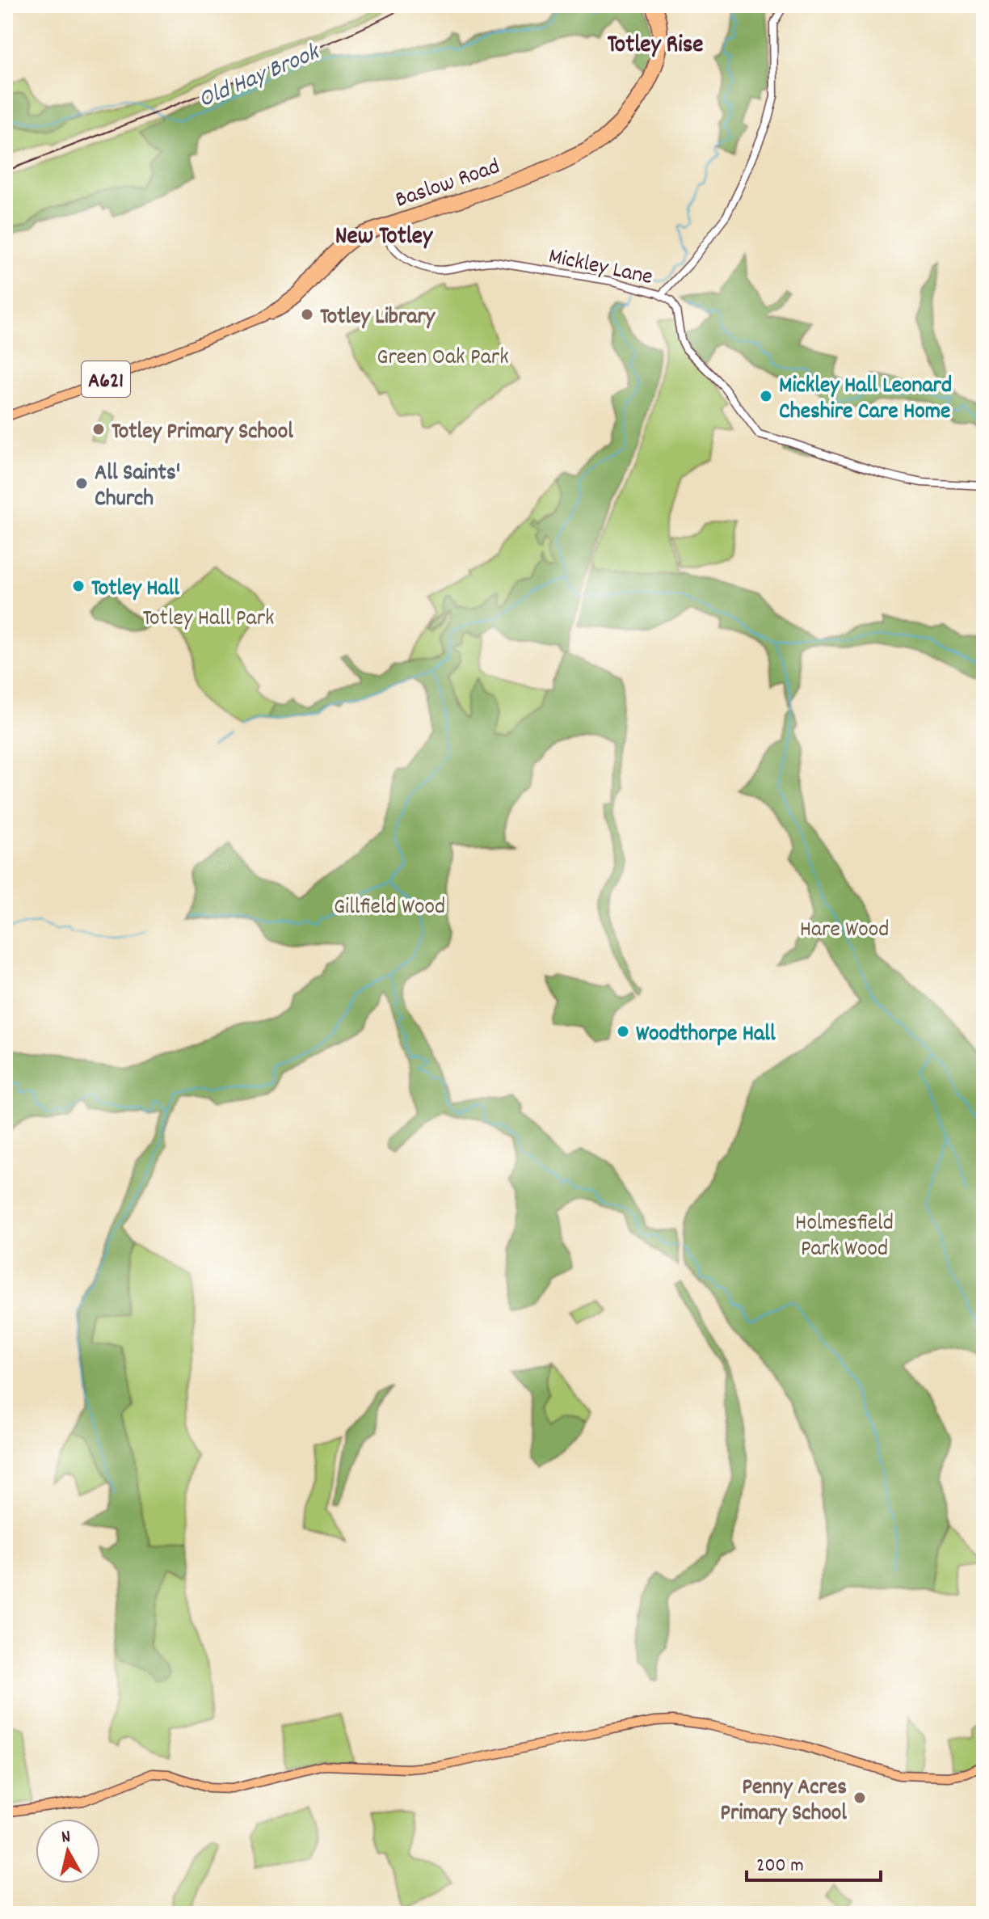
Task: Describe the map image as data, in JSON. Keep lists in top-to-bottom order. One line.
{"streets":{"main road":["Baslow Road","A621"],"street":["Mickley Lane"]},"crossings":[["Baslow Road","Mickley Lane"],["Baslow Road","A621"],["Mickley Lane","A621"]],"districts":["Totley Rise","New Totley"],"water":["Old Hay Brook"],"parks":["Green Oak Park","Totley Hall Park","Gillfield Wood","Hare Wood","Holmesfield Park Wood"],"places":["Totley Library","Mickley Hall Leonard Cheshire Care Home","Totley Primary School","All Saints' Church","Totley Hall","Woodthorpe Hall","Penny Acres Primary School"],"scale_bar":"200 m","north":"top"}
